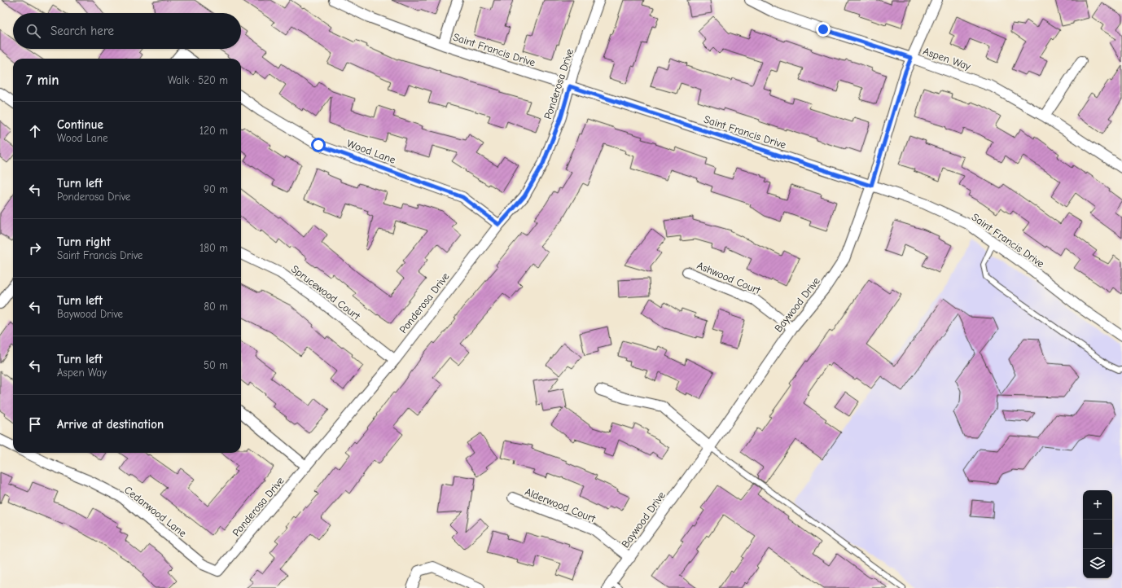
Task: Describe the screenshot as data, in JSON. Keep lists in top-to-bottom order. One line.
{"streets":{"street":["Saint Francis Drive","Aspen Way","Ponderosa Drive","Wood Lane","Ashwood Court","Sprucewood Court","Baywood Drive","Alderwood Court","Cedarwood Lane"]},"crossings":[["Saint Francis Drive","Ponderosa Drive"],["Saint Francis Drive","Baywood Drive"],["Aspen Way","Baywood Drive"],["Ponderosa Drive","Wood Lane"],["Ponderosa Drive","Sprucewood Court"],["Ponderosa Drive","Cedarwood Lane"],["Ashwood Court","Baywood Drive"],["Baywood Drive","Alderwood Court"]],"page":{"search":"Search here","heading":["7 min","Walk · 520 m"],"list":[["Continue","Wood Lane","120 m"],["Turn left","Ponderosa Drive","90 m"],["Turn right","Saint Francis Drive","180 m"],["Turn left","Baywood Drive","80 m"],["Turn left","Aspen Way","50 m"],"Arrive at destination"],"map_buttons":["+","−"]}}
